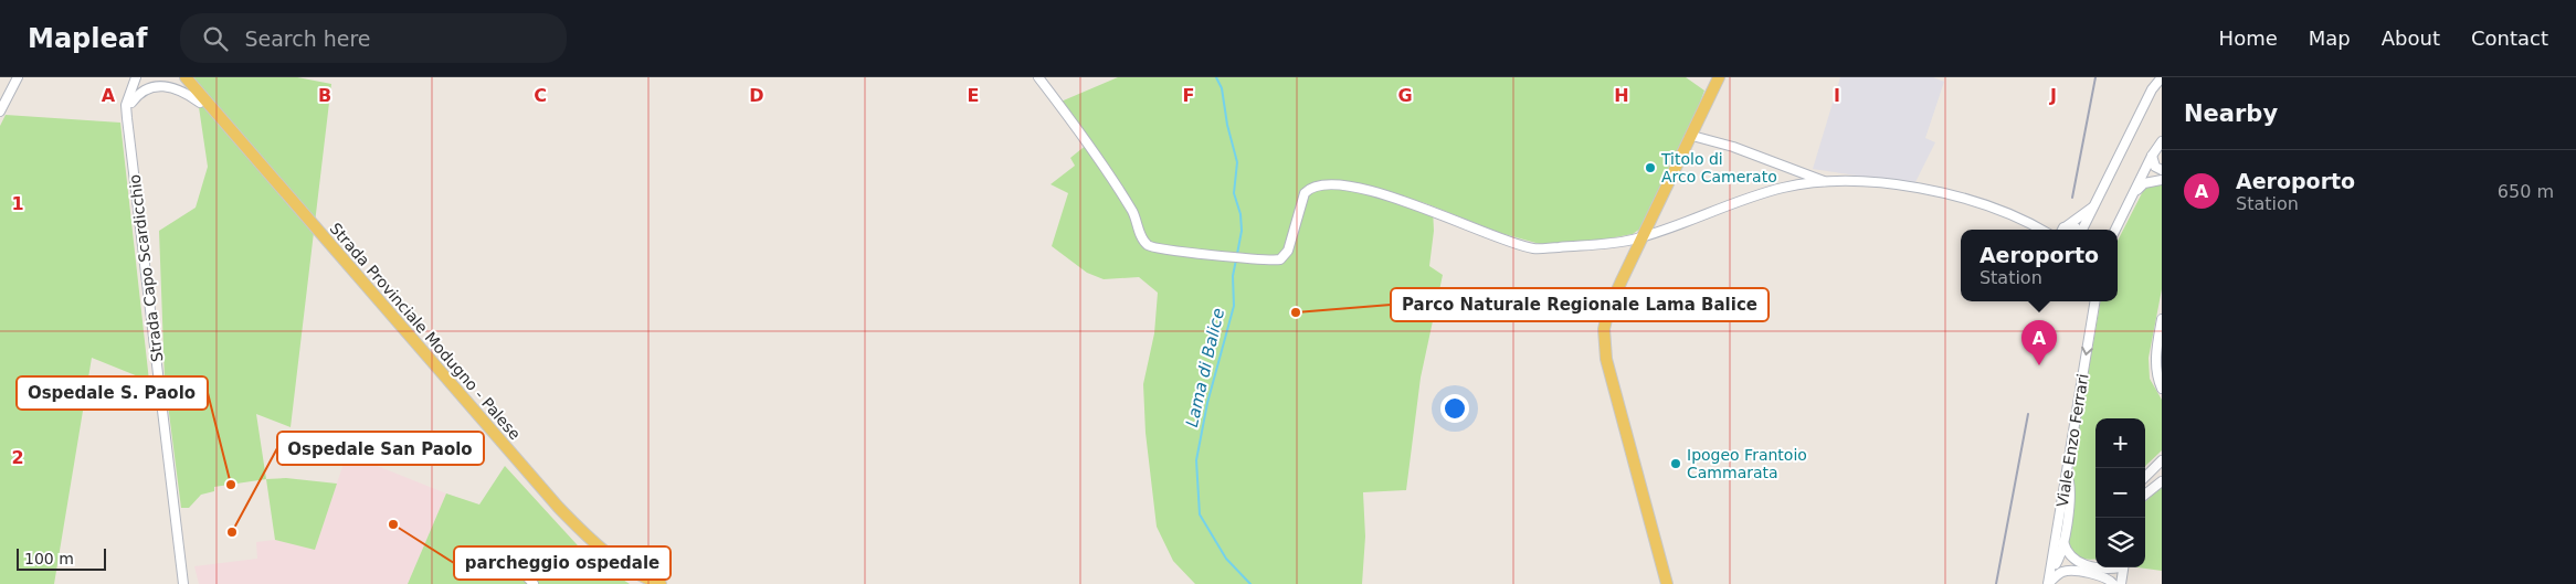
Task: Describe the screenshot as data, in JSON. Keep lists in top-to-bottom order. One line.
{"streets":{"main road":["Strada Provinciale Modugno - Palese"],"street":["Strada Capo Scardicchio","Viale Enzo Ferrari"]},"water":["Lama di Balice"],"places":["Titolo di Arco Camerato","Parco Naturale Regionale Lama Balice","Ipogeo Frantoio Cammarata","Ospedale S. Paolo","parcheggio ospedale","Ospedale San Paolo"],"scale_bar":"100 m","page":{"header":"Mapleaf","search":"Search here","nav":["Home","Map","About","Contact"],"heading":"Nearby","list":[{"mark":"A","name":"Aeroporto","note":"Station","value":"650 m"}],"popup":["Aeroporto","Station"],"pins":"A","map_buttons":["+","−"],"scale":"100 m"},"grid":{"columns":["A","B","C","D","E","F","G","H","I","J"],"rows":["1","2"]}}
